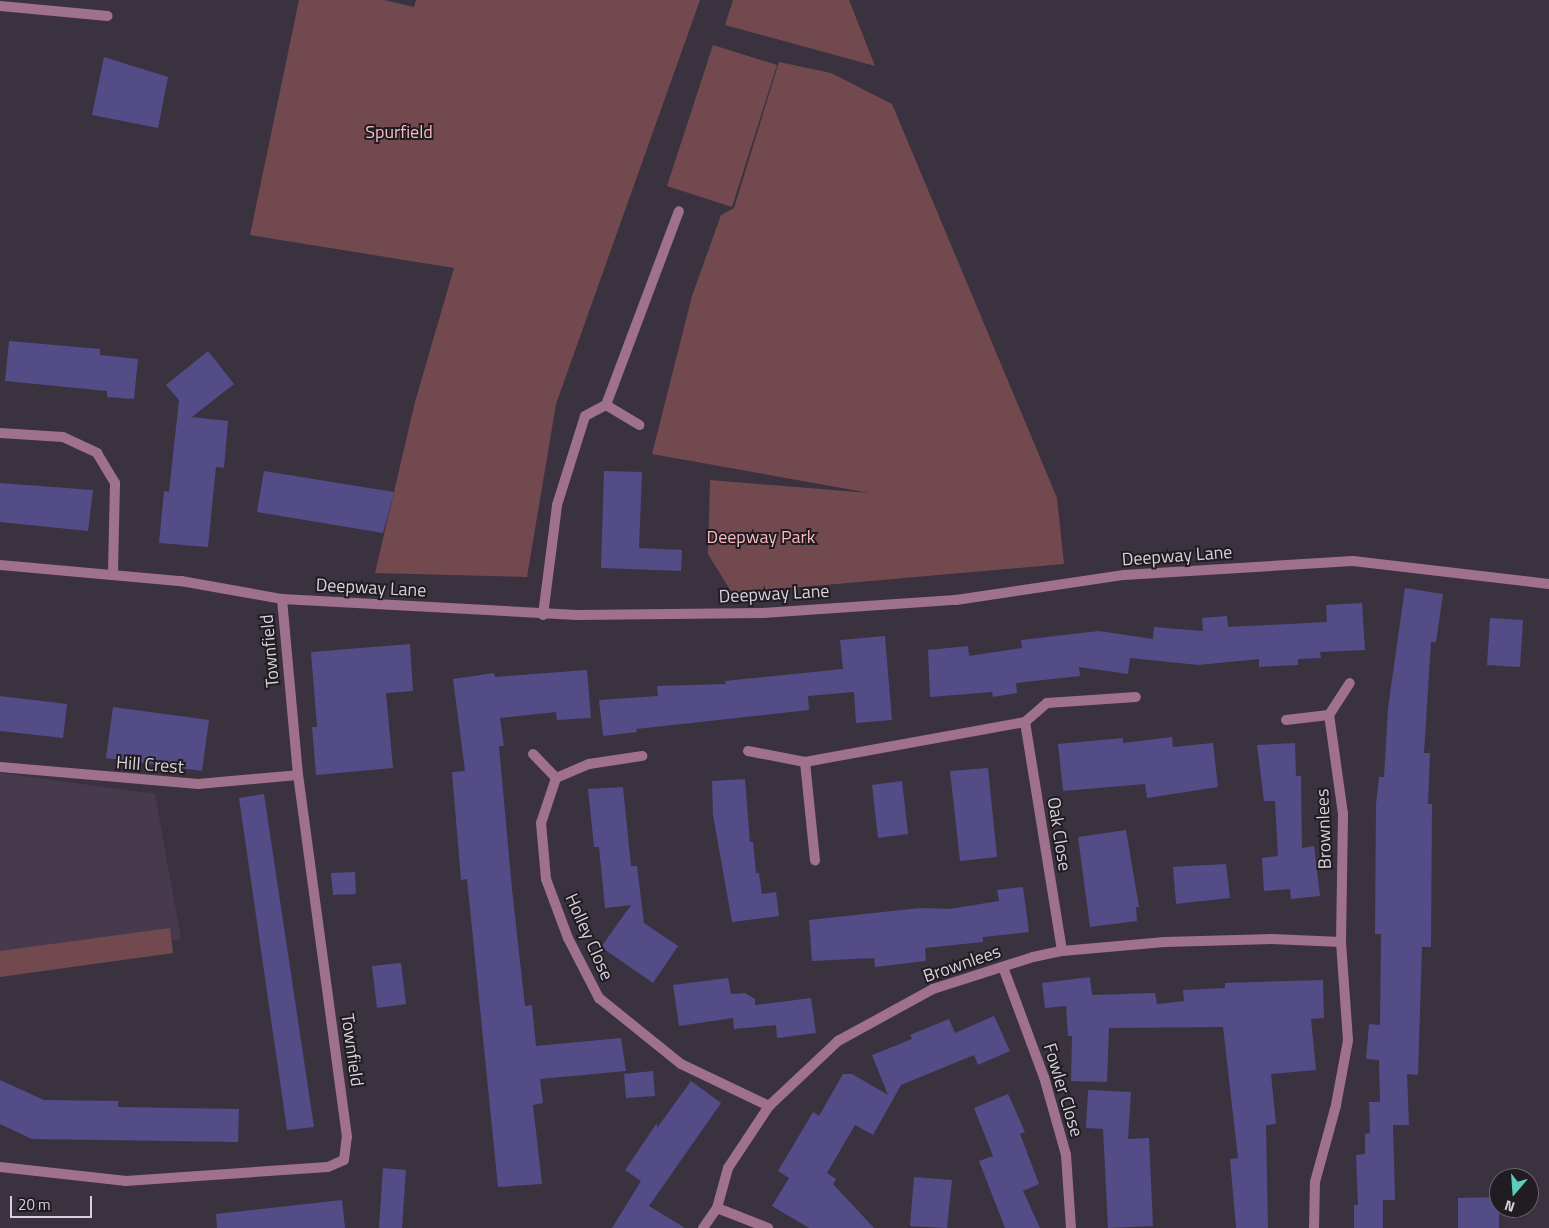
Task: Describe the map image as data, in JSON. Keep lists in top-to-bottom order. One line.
{"streets":{"street":["Deepway Lane","Townfield","Hill Crest","Brownlees","Oak Close","Holley Close","Fowler Close"]},"crossings":[["Deepway Lane","Townfield"],["Townfield","Hill Crest"],["Brownlees","Oak Close"],["Brownlees","Holley Close"],["Brownlees","Fowler Close"]],"parks":["Spurfield","Deepway Park"],"scale_bar":"20 m","north":"bottom"}
